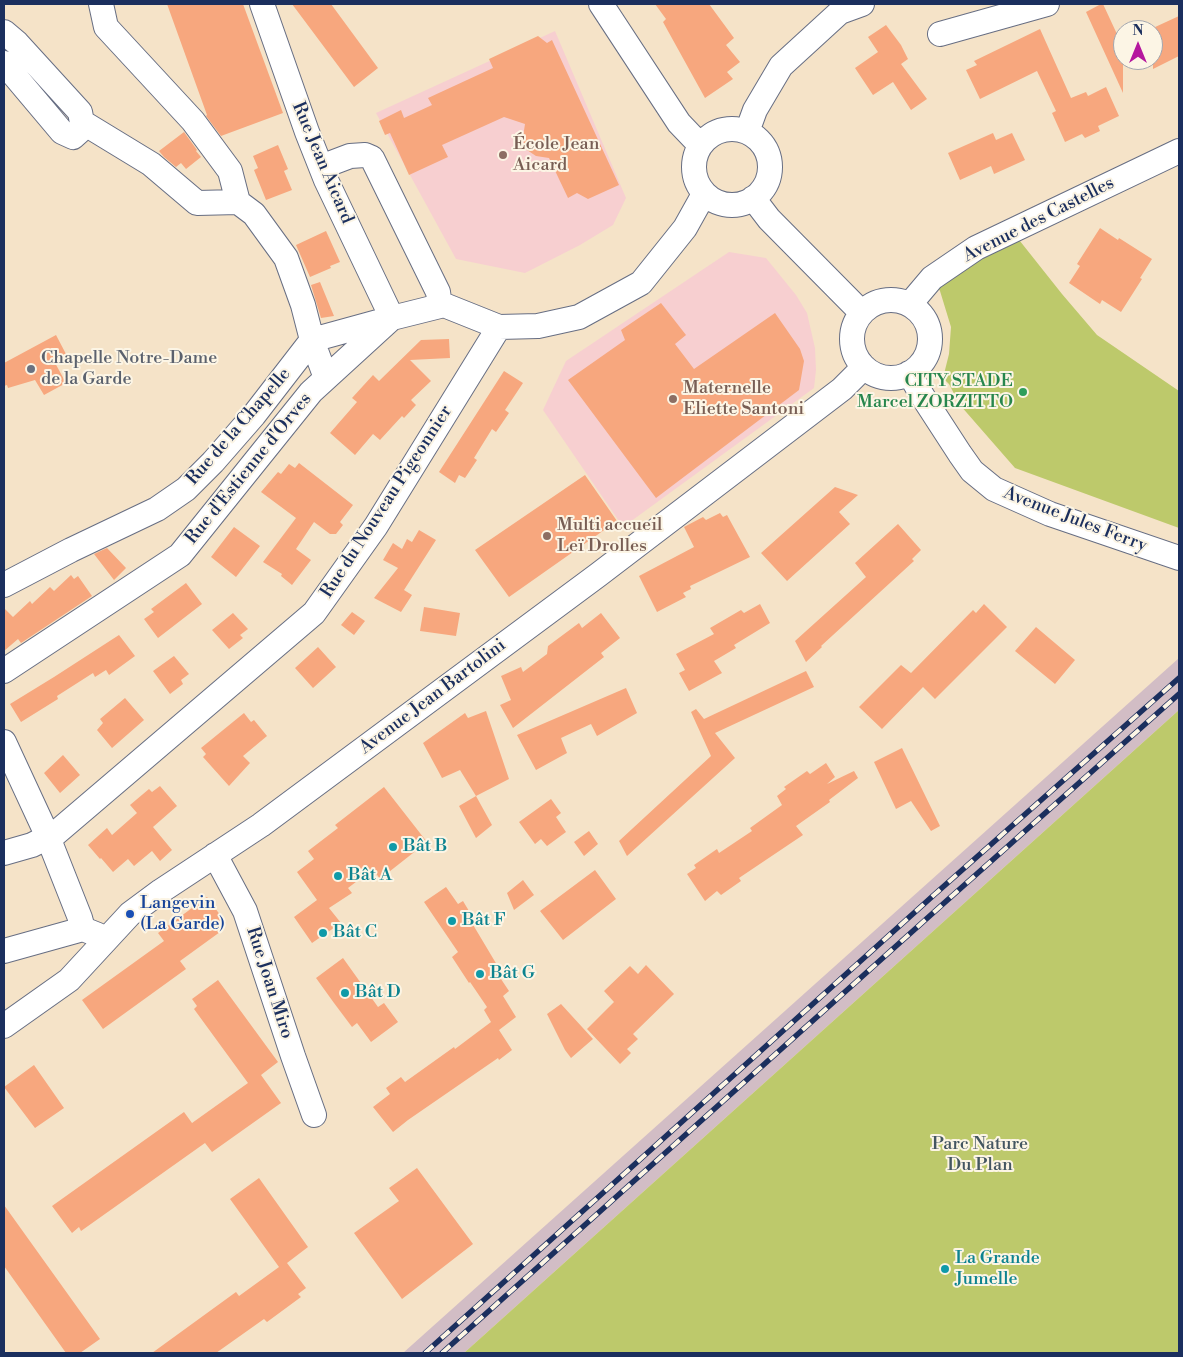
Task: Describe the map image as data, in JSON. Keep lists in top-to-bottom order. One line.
{"streets":{"street":["Rue Jean Aicard","Avenue des Castelles","Rue de la Chapelle","Rue d'Estienne d'Orves","Rue du Nouveau Pigeonnier","Avenue Jules Ferry","Avenue Jean Bartolini","Rue Joan Miro"]},"crossings":[["Rue Jean Aicard","Rue d'Estienne d'Orves"],["Avenue des Castelles","Avenue Jules Ferry"],["Avenue des Castelles","Avenue Jean Bartolini"],["Avenue Jules Ferry","Avenue Jean Bartolini"],["Avenue Jean Bartolini","Rue Joan Miro"]],"parks":["Parc Nature Du Plan"],"places":["École Jean Aicard","Chapelle Notre-Dame de la Garde","CITY STADE Marcel ZORZITTO","Maternelle Eliette Santoni","Multi accueil Leï Drolles","Bât B","Bât A","Langevin (La Garde)","Bât F","Bât C","Bât G","Bât D","La Grande Jumelle"],"north":"top"}
